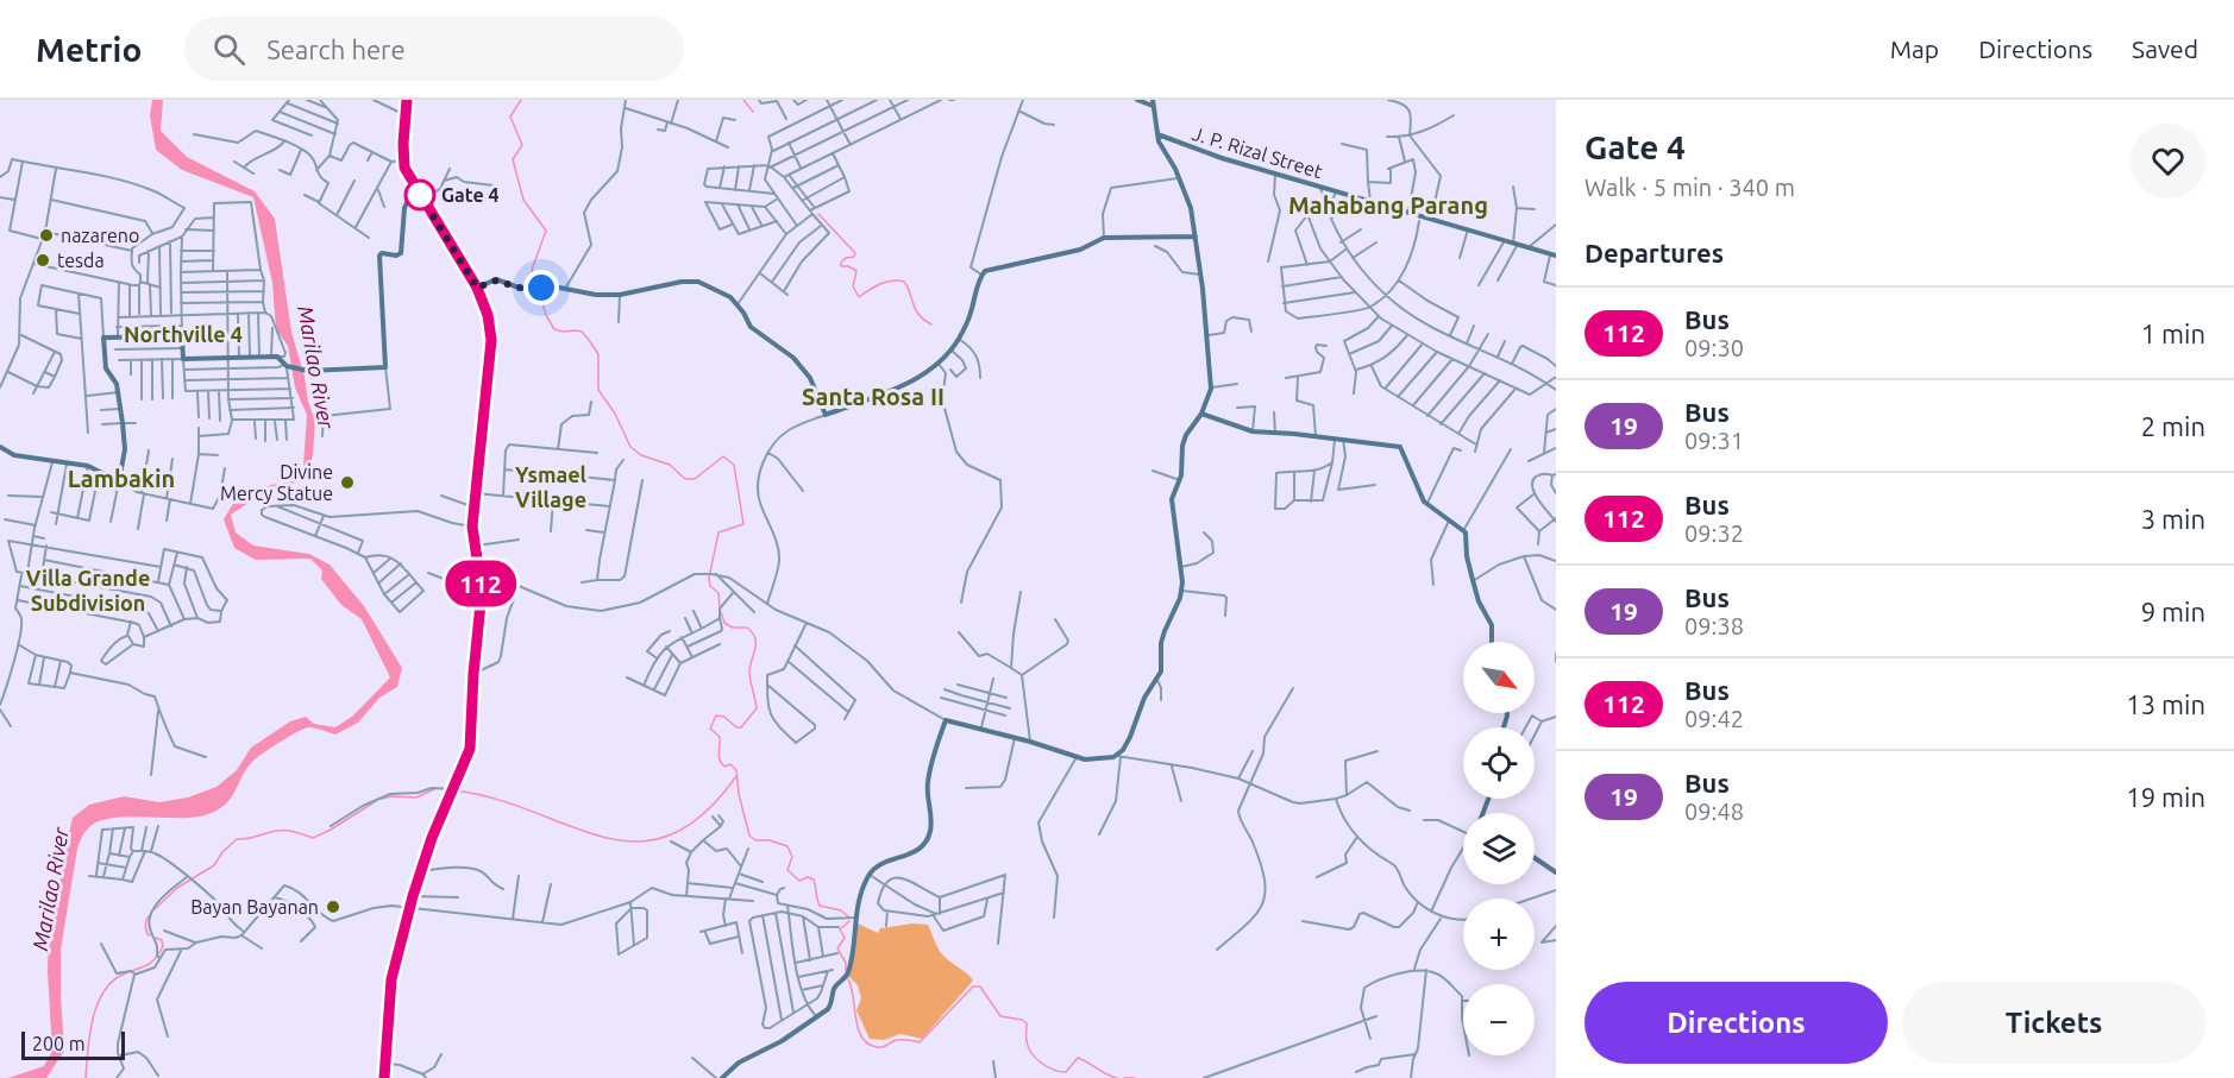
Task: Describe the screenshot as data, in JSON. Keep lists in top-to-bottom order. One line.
{"streets":{"street":["J. P. Rizal Street"]},"districts":["Mahabang Parang","Northville 4","Santa Rosa II","Ysmael Village","Lambakin","Villa Grande Subdivision"],"water":["Marilao River"],"places":["Gate 4","nazareno","tesda","Divine Mercy Statue","Bayan Bayanan"],"lines":["bus line 112"],"scale_bar":"200 m","north":"bottom right","page":{"header":"Metrio","search":"Search here","nav":["Map","Directions","Saved"],"on_map":"112","heading":[["Gate 4","Walk · 5 min · 340 m"],"Departures"],"list":[{"mark":"112","name":"Bus","note":"09:30","value":"1 min"},{"mark":"19","name":"Bus","note":"09:31","value":"2 min"},{"mark":"112","name":"Bus","note":"09:32","value":"3 min"},{"mark":"19","name":"Bus","note":"09:38","value":"9 min"},{"mark":"112","name":"Bus","note":"09:42","value":"13 min"},{"mark":"19","name":"Bus","note":"09:48","value":"19 min"}],"map_buttons":["+","−"],"buttons":["Directions","Tickets"],"scale":"200 m"}}
